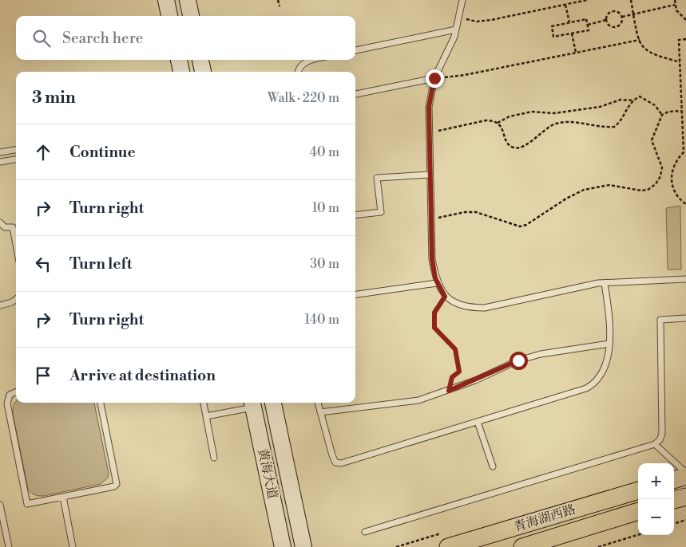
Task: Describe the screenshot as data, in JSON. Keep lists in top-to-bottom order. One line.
{"streets":{"main road":["青海湖西路"],"street":["黄海大道"]},"page":{"search":"Search here","heading":["3 min","Walk · 220 m"],"list":[["Continue","40 m"],["Turn right","10 m"],["Turn left","30 m"],["Turn right","140 m"],"Arrive at destination"],"map_buttons":["+","−"]}}
